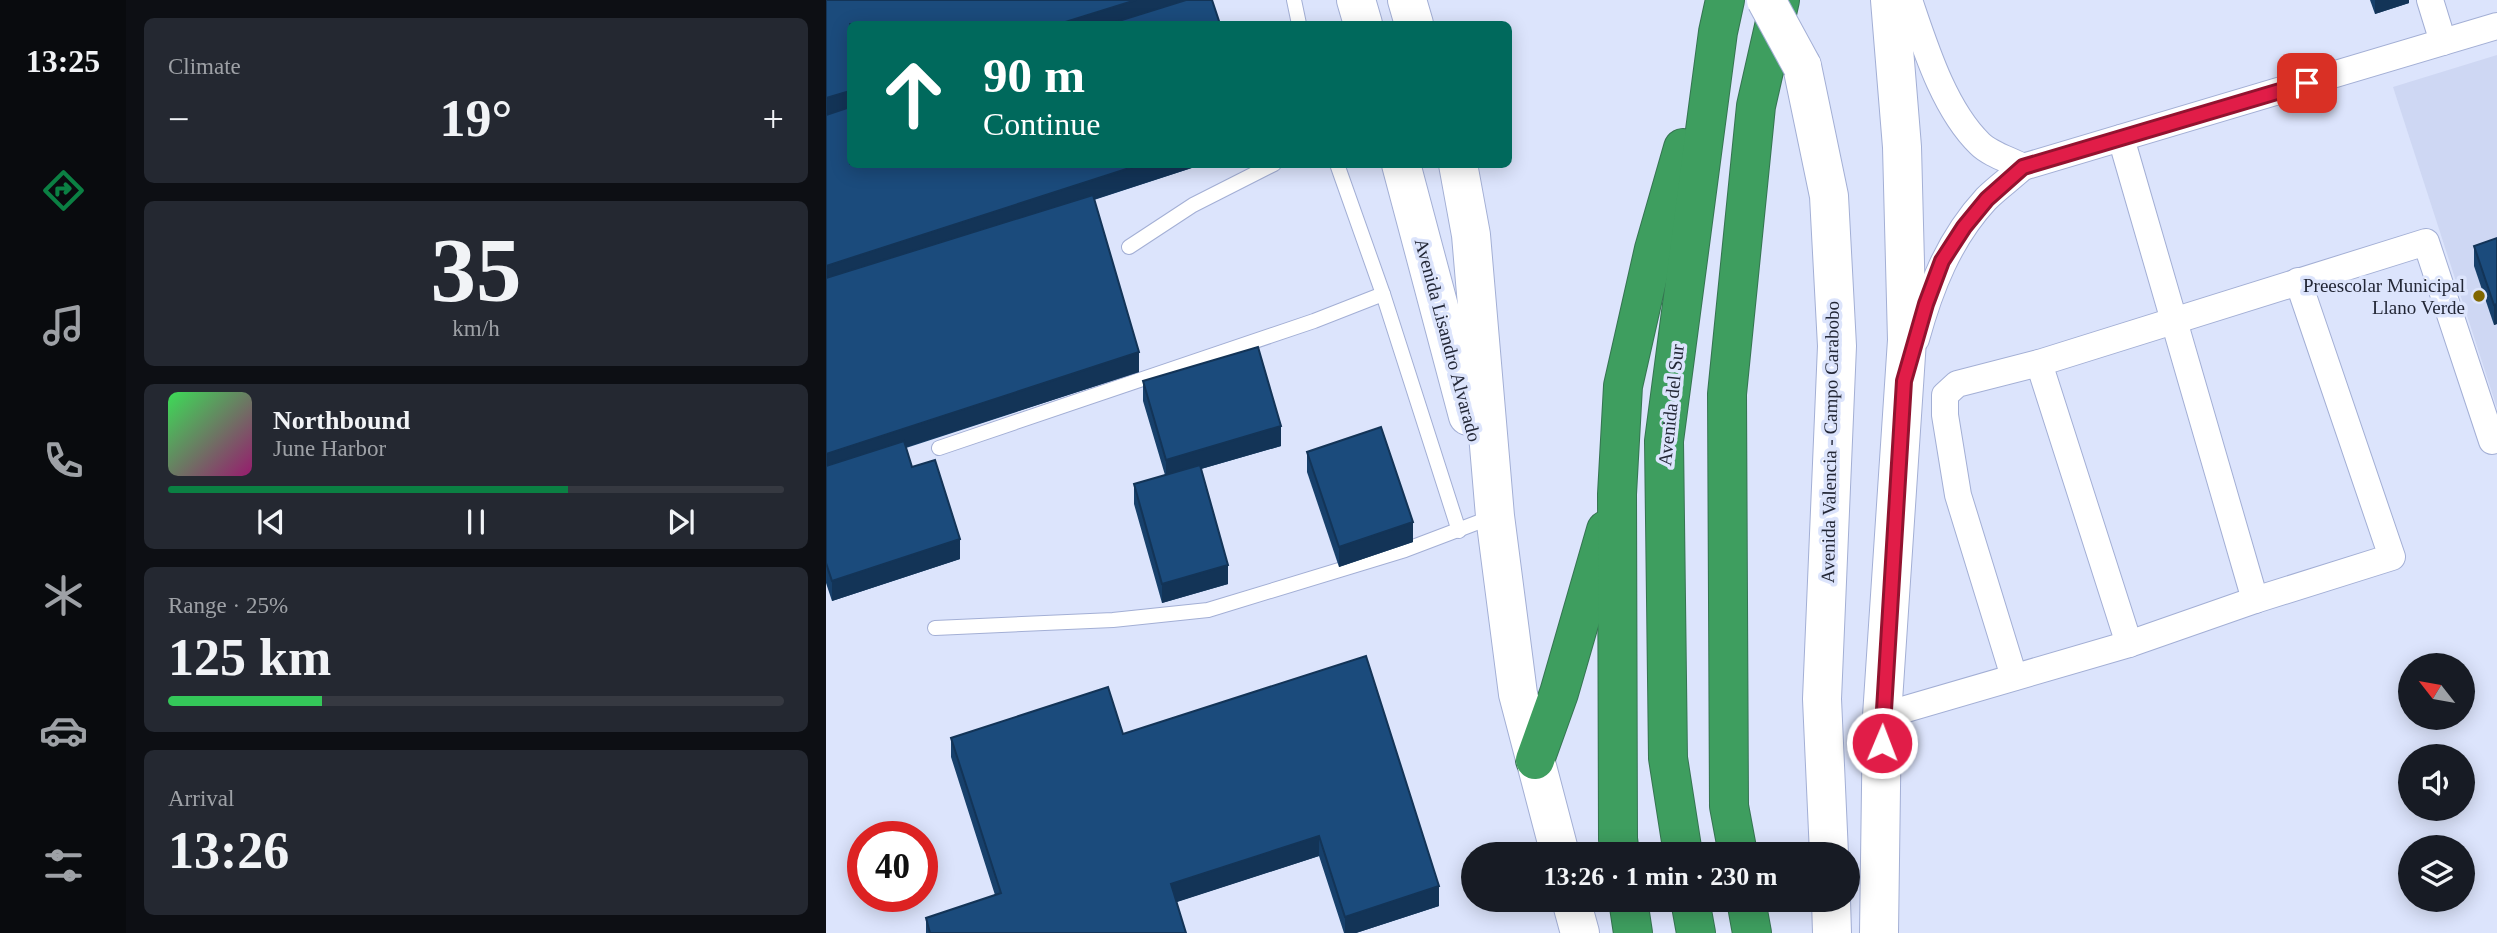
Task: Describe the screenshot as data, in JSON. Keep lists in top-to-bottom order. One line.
{"streets":{"highway":["Avenida del Sur"],"street":["Avenida Lisandro Alvarado","Avenida Valencia - Campo Carabobo"]},"places":["Preescolar Municipal Llano Verde"],"north":"top left","page":{"tabs":"13:25","tile":["Climate",["35","km/h"],["Range · 25%","125 km"],["Arrival","13:26"]],"turn":["90 m","Continue"],"heat":["−","19°","+"],"song":["Northbound","June Harbor"],"limit":"40","trip":"13:26 · 1 min · 230 m"}}
